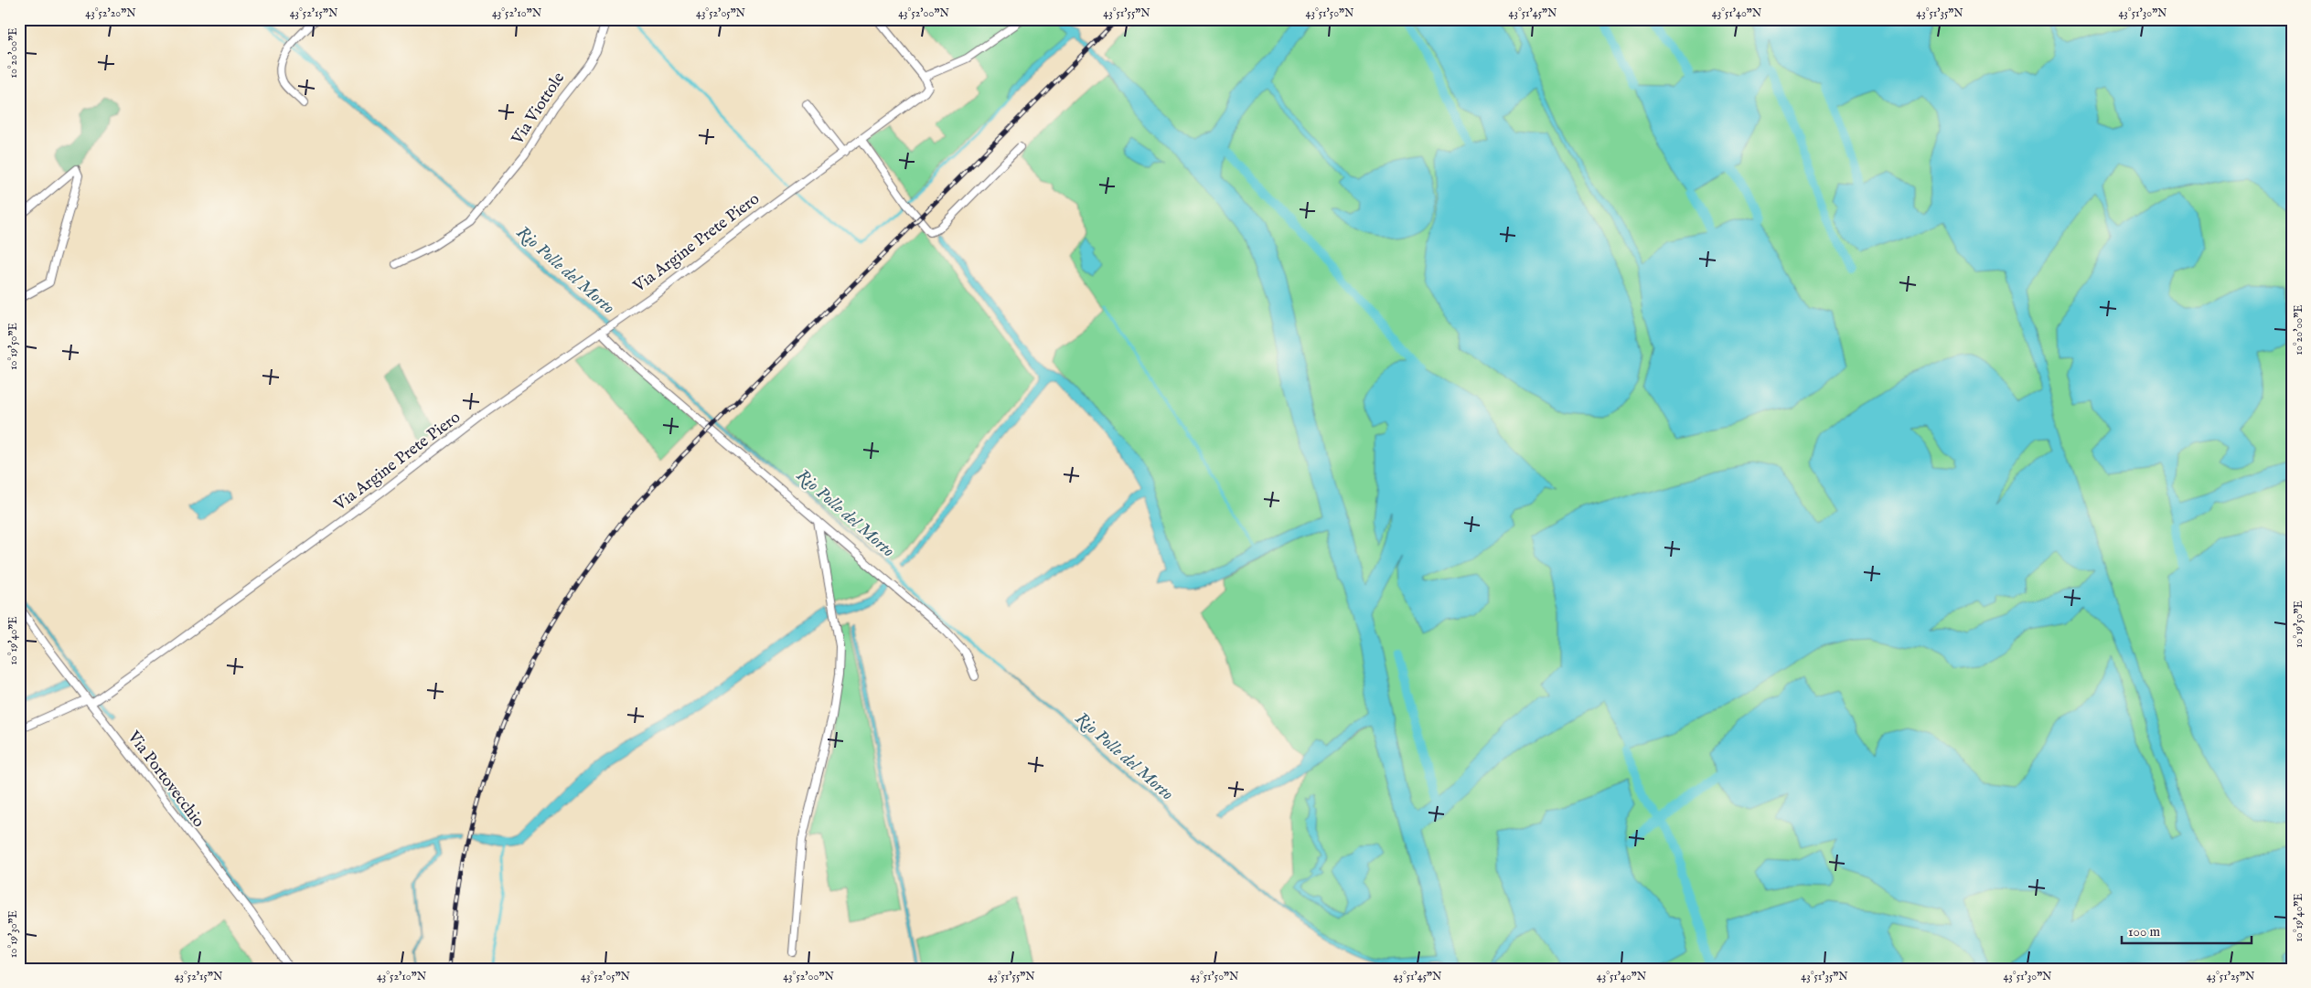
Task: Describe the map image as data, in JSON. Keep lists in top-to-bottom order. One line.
{"streets":{"street":["Via Viottole","Via Argine Prete Piero","Via Portovecchio"]},"crossings":[["Via Argine Prete Piero","Via Portovecchio"]],"water":["Rio Polle del Morto"],"scale_bar":"100 m","coordinates":["43°52'20\"N","43°52'15\"N","43°52'10\"N","43°52'05\"N","43°52'00\"N","43°51'55\"N","43°51'50\"N","43°51'45\"N","43°51'40\"N","43°51'35\"N","43°51'30\"N","10°20'00\"E","10°19'50\"E","10°19'40\"E","10°19'30\"E","43°51'25\"N"]}
